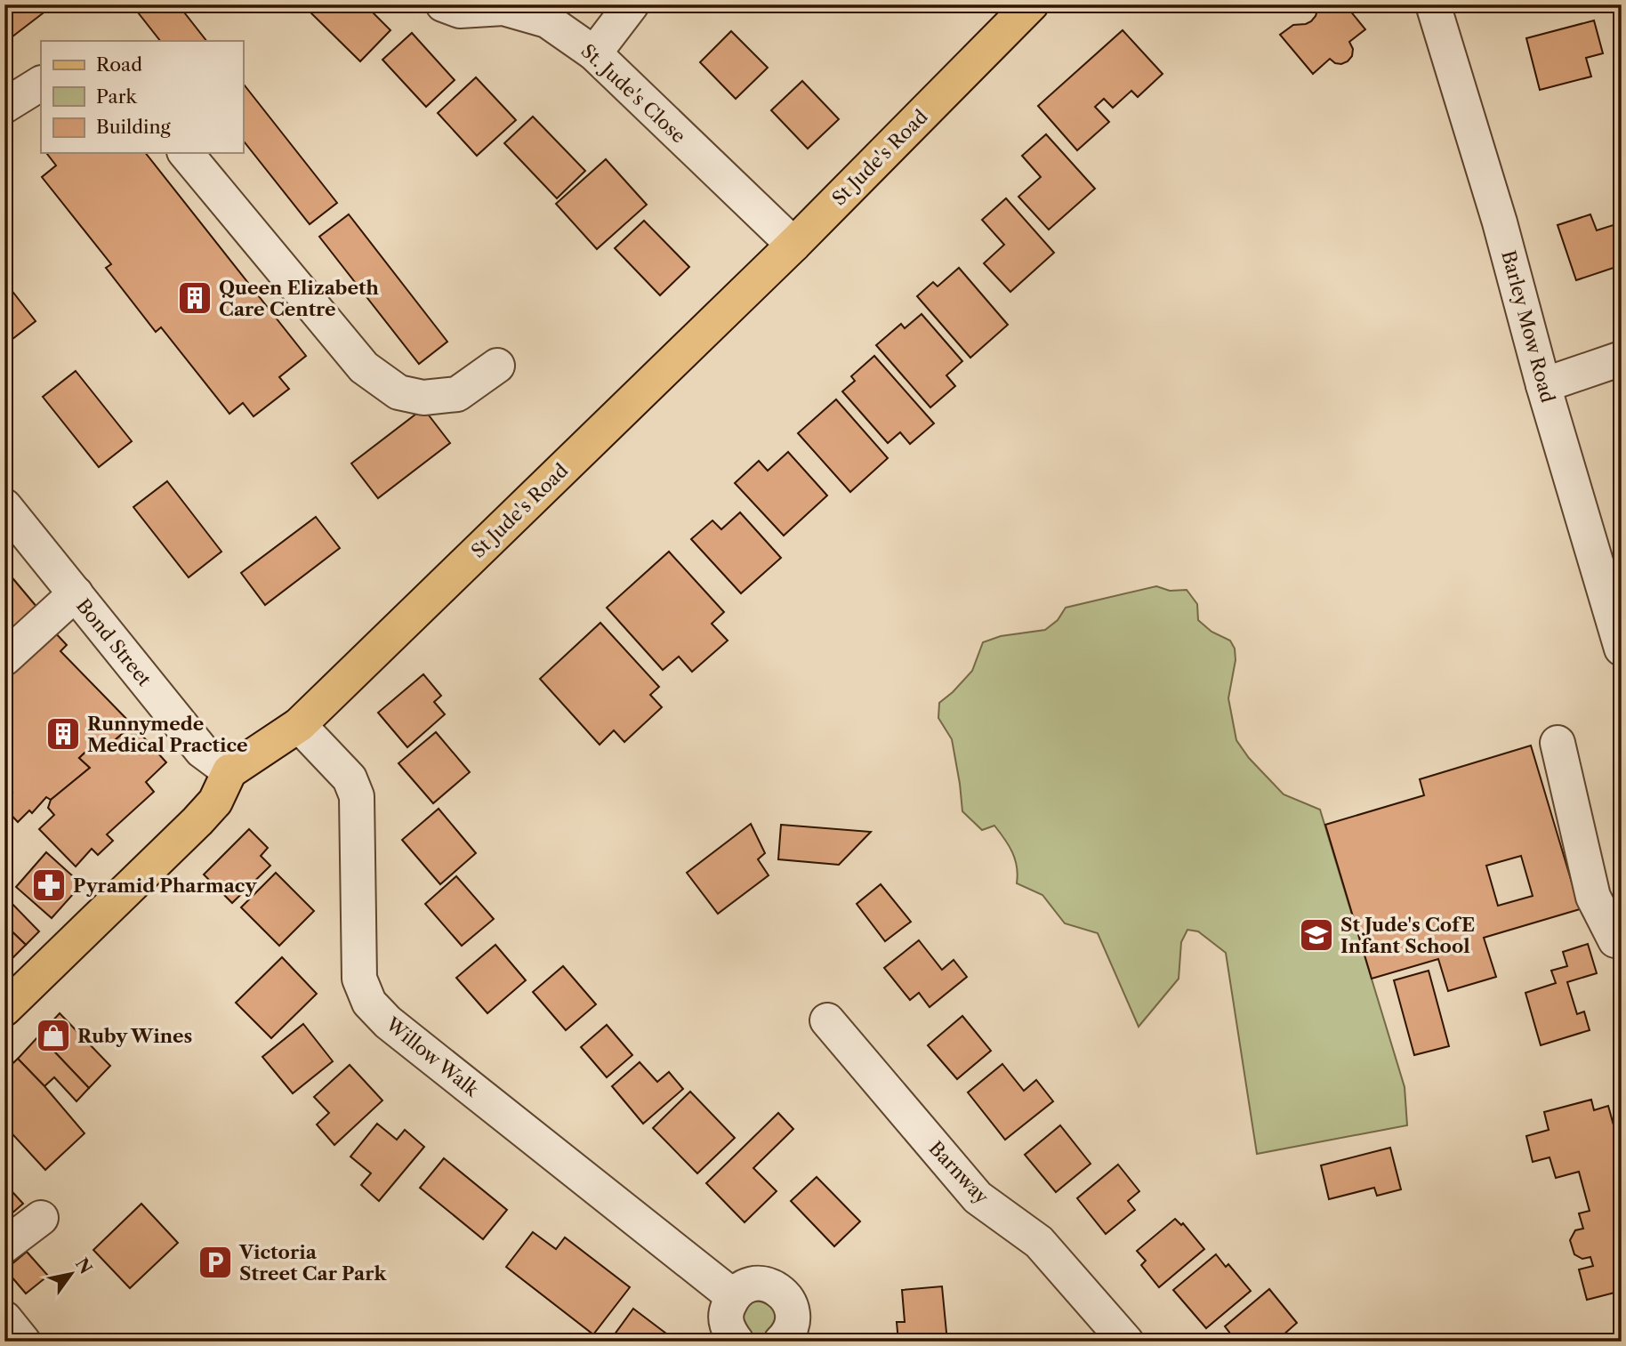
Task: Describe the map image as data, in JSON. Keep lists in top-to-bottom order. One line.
{"streets":{"main road":["St Jude's Road"],"street":["St. Jude's Close","Barley Mow Road","Bond Street","Willow Walk","Barnway"]},"crossings":[["St. Jude's Close","St Jude's Road"],["St Jude's Road","Bond Street"],["St Jude's Road","Willow Walk"]],"places":{"building":["Queen Elizabeth Care Centre","Runnymede Medical Practice"],"pharmacy":["Pyramid Pharmacy"],"school or university":["St Jude's CofE Infant School"],"shop":["Ruby Wines"],"parking":["Victoria Street Car Park"]},"legend":["Road","Park","Building"],"north":"top right"}
